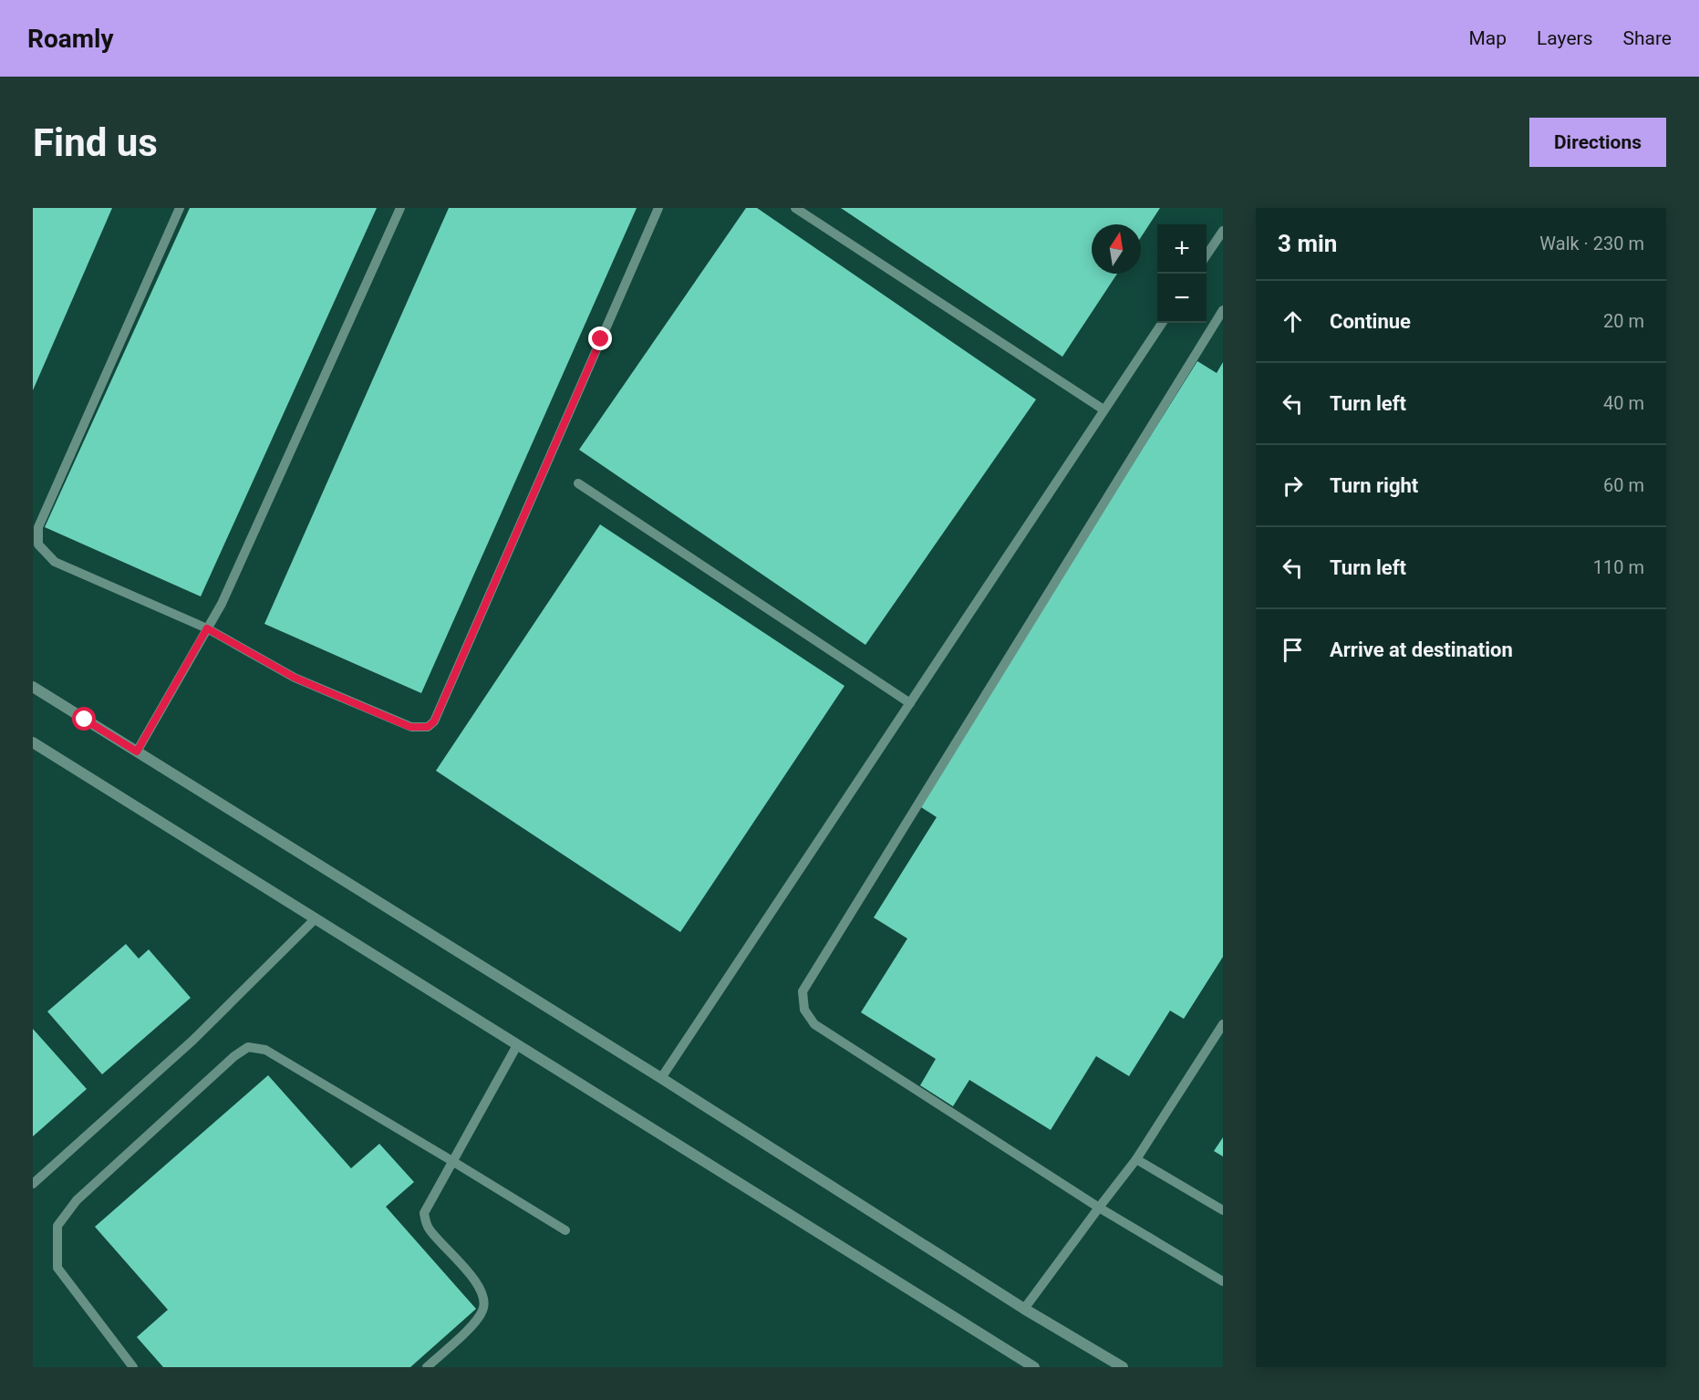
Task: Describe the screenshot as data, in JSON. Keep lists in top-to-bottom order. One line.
{"north":"top","page":{"header":"Roamly","nav":["Map","Layers","Share"],"buttons":"Directions","title":"Find us","heading":["3 min","Walk · 230 m"],"map_buttons":["+","−"],"list":[["Continue","20 m"],["Turn left","40 m"],["Turn right","60 m"],["Turn left","110 m"],"Arrive at destination"]}}
